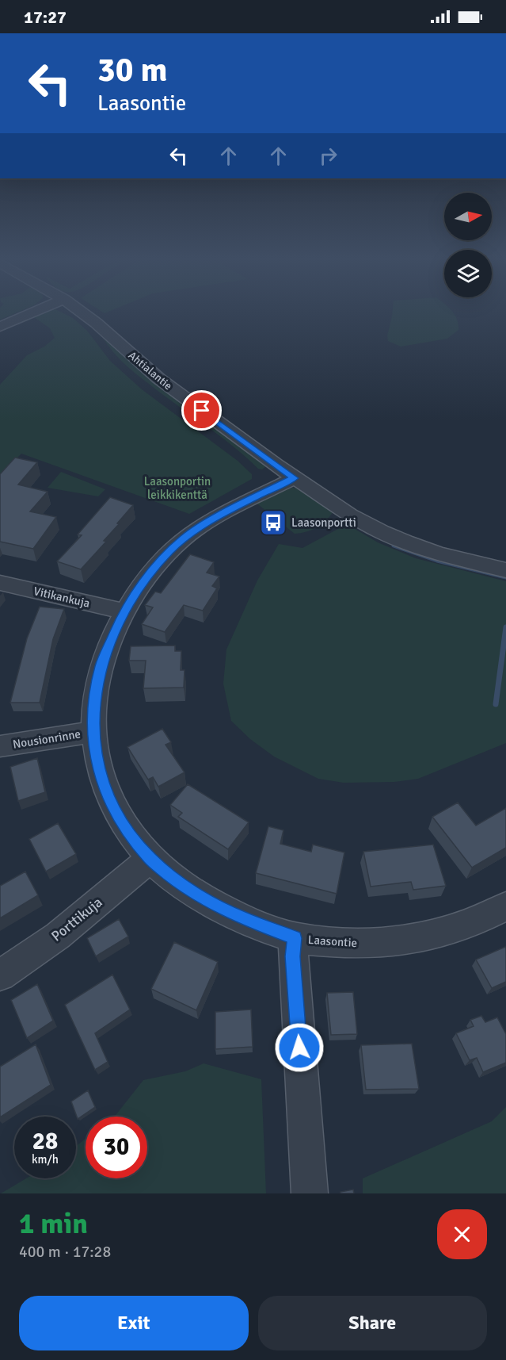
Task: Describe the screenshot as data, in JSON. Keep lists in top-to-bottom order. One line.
{"streets":{"street":["Ahtialantie","Vitikankuja","Nousionrinne","Porttikuja","Laasontie"]},"crossings":[["Ahtialantie","Laasontie"],["Vitikankuja","Laasontie"],["Nousionrinne","Laasontie"],["Porttikuja","Laasontie"]],"parks":["Laasonportin leikkikenttä"],"places":{"bus stop":["Laasonportti"]},"north":"right","page":{"status":"17:27","turn":["30 m","Laasontie"],"speed":"28 km/h","limit":"30","heading":["1 min","400 m · 17:28"],"buttons":["Exit","Share"]}}
